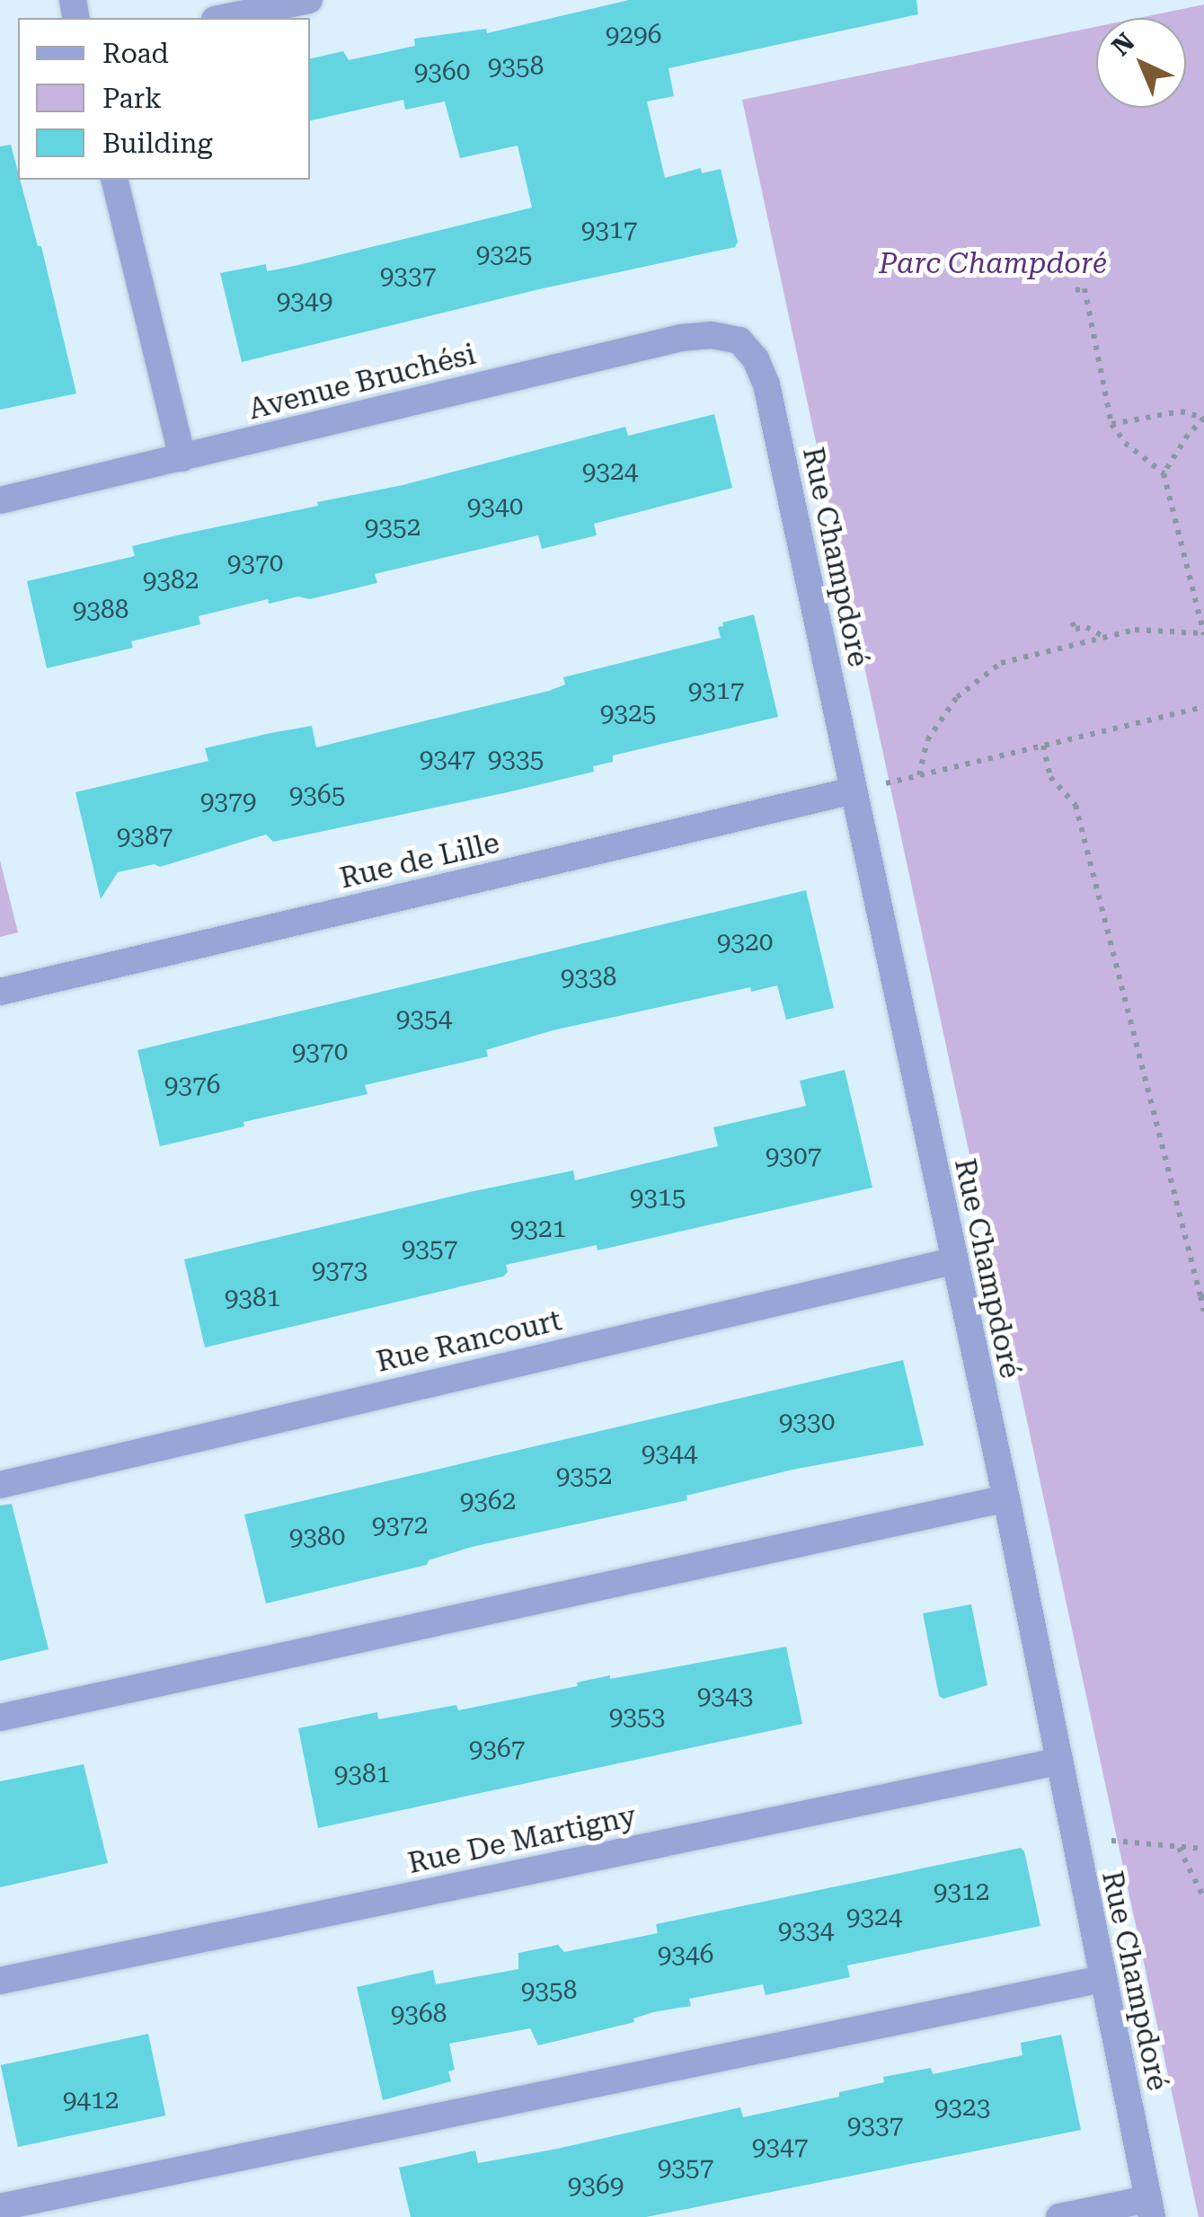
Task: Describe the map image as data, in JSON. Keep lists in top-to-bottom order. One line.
{"streets":{"street":["Avenue Bruchési","Rue Champdoré","Rue de Lille","Rue Rancourt","Rue De Martigny"]},"crossings":[["Avenue Bruchési","Rue Champdoré"],["Rue Champdoré","Rue de Lille"],["Rue Champdoré","Rue Rancourt"],["Rue Champdoré","Rue De Martigny"]],"parks":["Parc Champdoré"],"house_numbers":["9296","9358","9360","9317","9325","9337","9349","9324","9340","9352","9370","9382","9388","9317","9325","9347","9335","9365","9379","9387","9320","9338","9354","9370","9376","9307","9315","9321","9357","9373","9381","9330","9344","9352","9362","9372","9380","9343","9353","9367","9381","9312","9324","9334","9346","9358","9368","9412","9323","9337","9347","9357","9369"],"legend":["Road","Park","Building"],"north":"top left"}
